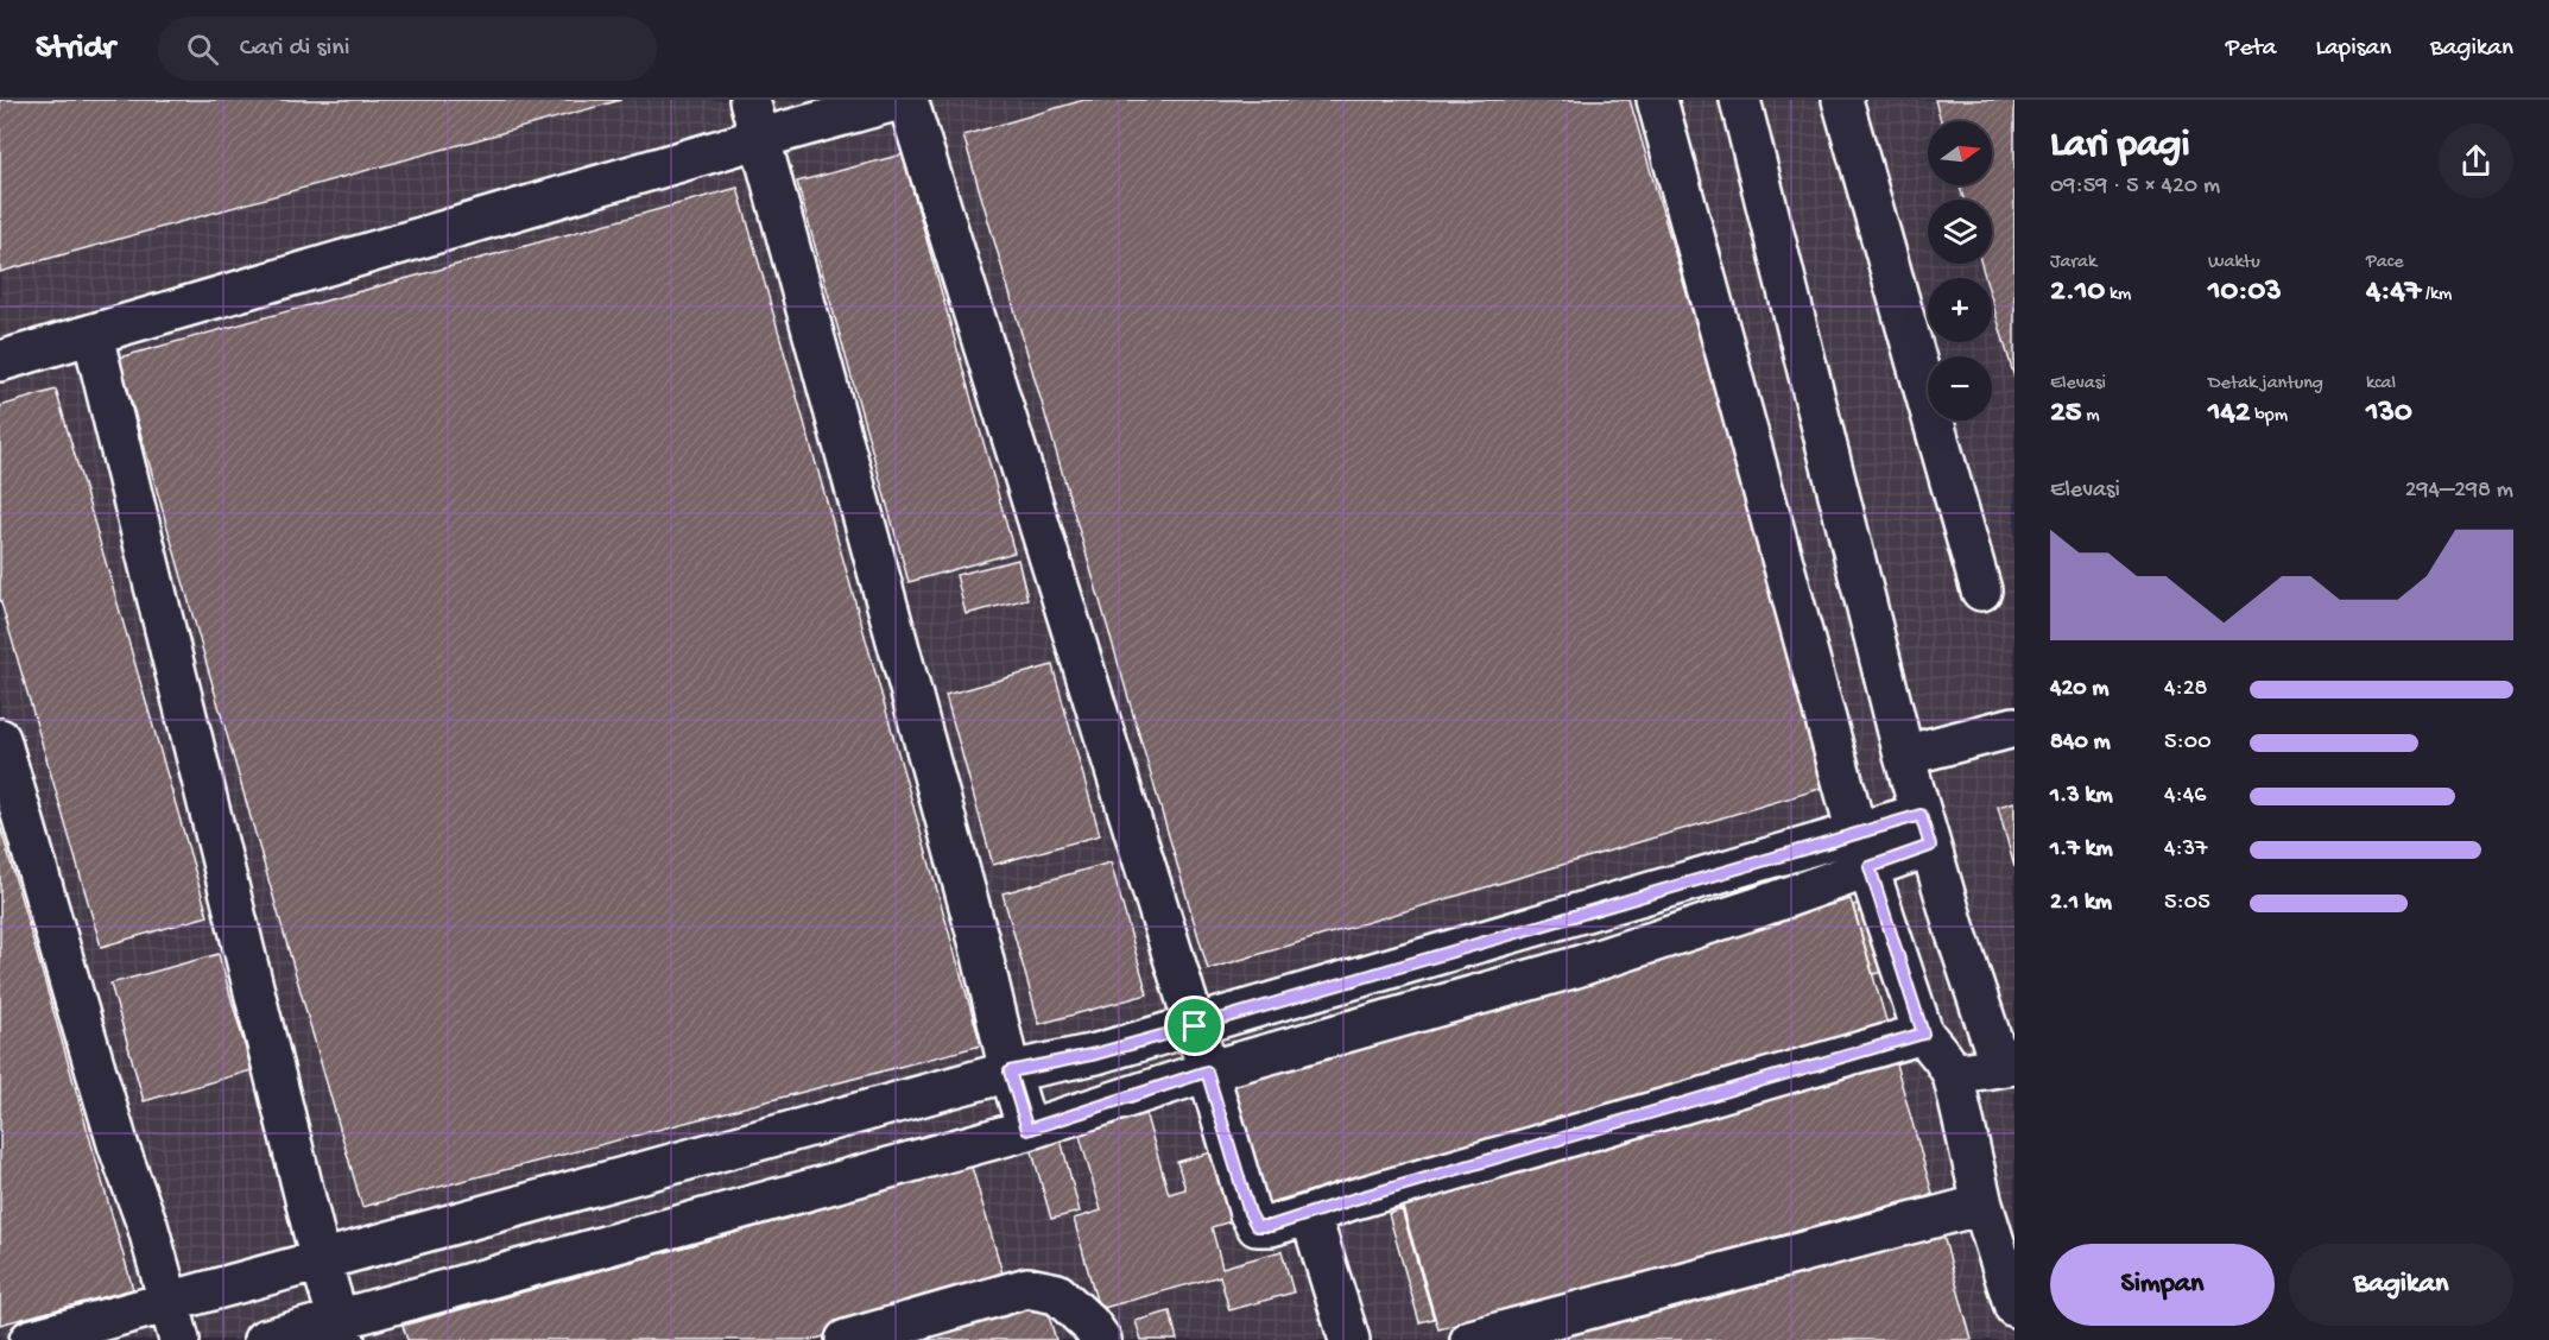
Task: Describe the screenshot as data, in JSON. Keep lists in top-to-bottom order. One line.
{"north":"right","page":{"header":"Stridr","search":"Cari di sini","nav":["Peta","Lapisan","Bagikan"],"heading":["Lari pagi","09:59 · 5 × 420 m"],"map_buttons":["+","−"],"stats":[["Jarak","2.10 km"],["Waktu","10:03"],["Pace","4:47 /km"],["Elevasi","25 m"],["Detak jantung","142 bpm"],["kcal","130"]],"chart":["Elevasi","294–298 m"],"list":[{"name":"420 m","note":"4:28"},{"name":"840 m","note":"5:00"},{"name":"1.3 km","note":"4:46"},{"name":"1.7 km","note":"4:37"},{"name":"2.1 km","note":"5:05"}],"buttons":["Simpan","Bagikan"]}}
